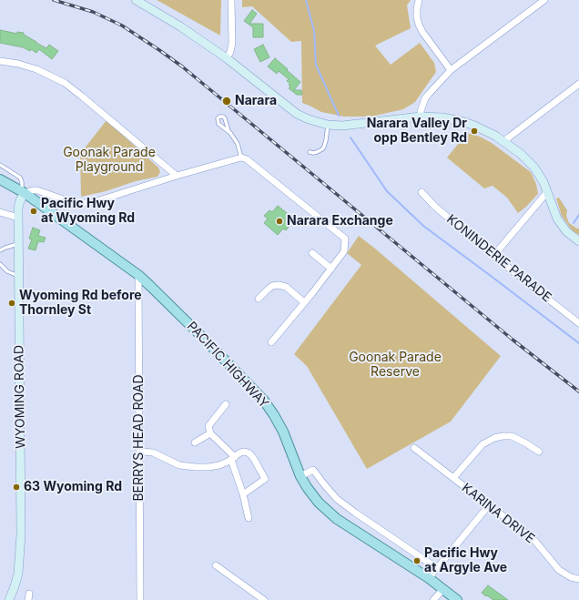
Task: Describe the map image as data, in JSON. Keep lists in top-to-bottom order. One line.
{"streets":{"main road":["PACIFIC HIGHWAY","WYOMING ROAD"],"street":["KONINDERIE PARADE","BERRYS HEAD ROAD","KARINA DRIVE"]},"crossings":[["PACIFIC HIGHWAY","WYOMING ROAD"],["PACIFIC HIGHWAY","BERRYS HEAD ROAD"]],"parks":["Goonak Parade Playground","Goonak Parade Reserve"],"places":["Narara","Narara Valley Dr opp Bentley Rd","Pacific Hwy at Wyoming Rd","Narara Exchange","Wyoming Rd before Thornley St","63 Wyoming Rd","Pacific Hwy at Argyle Ave"]}
